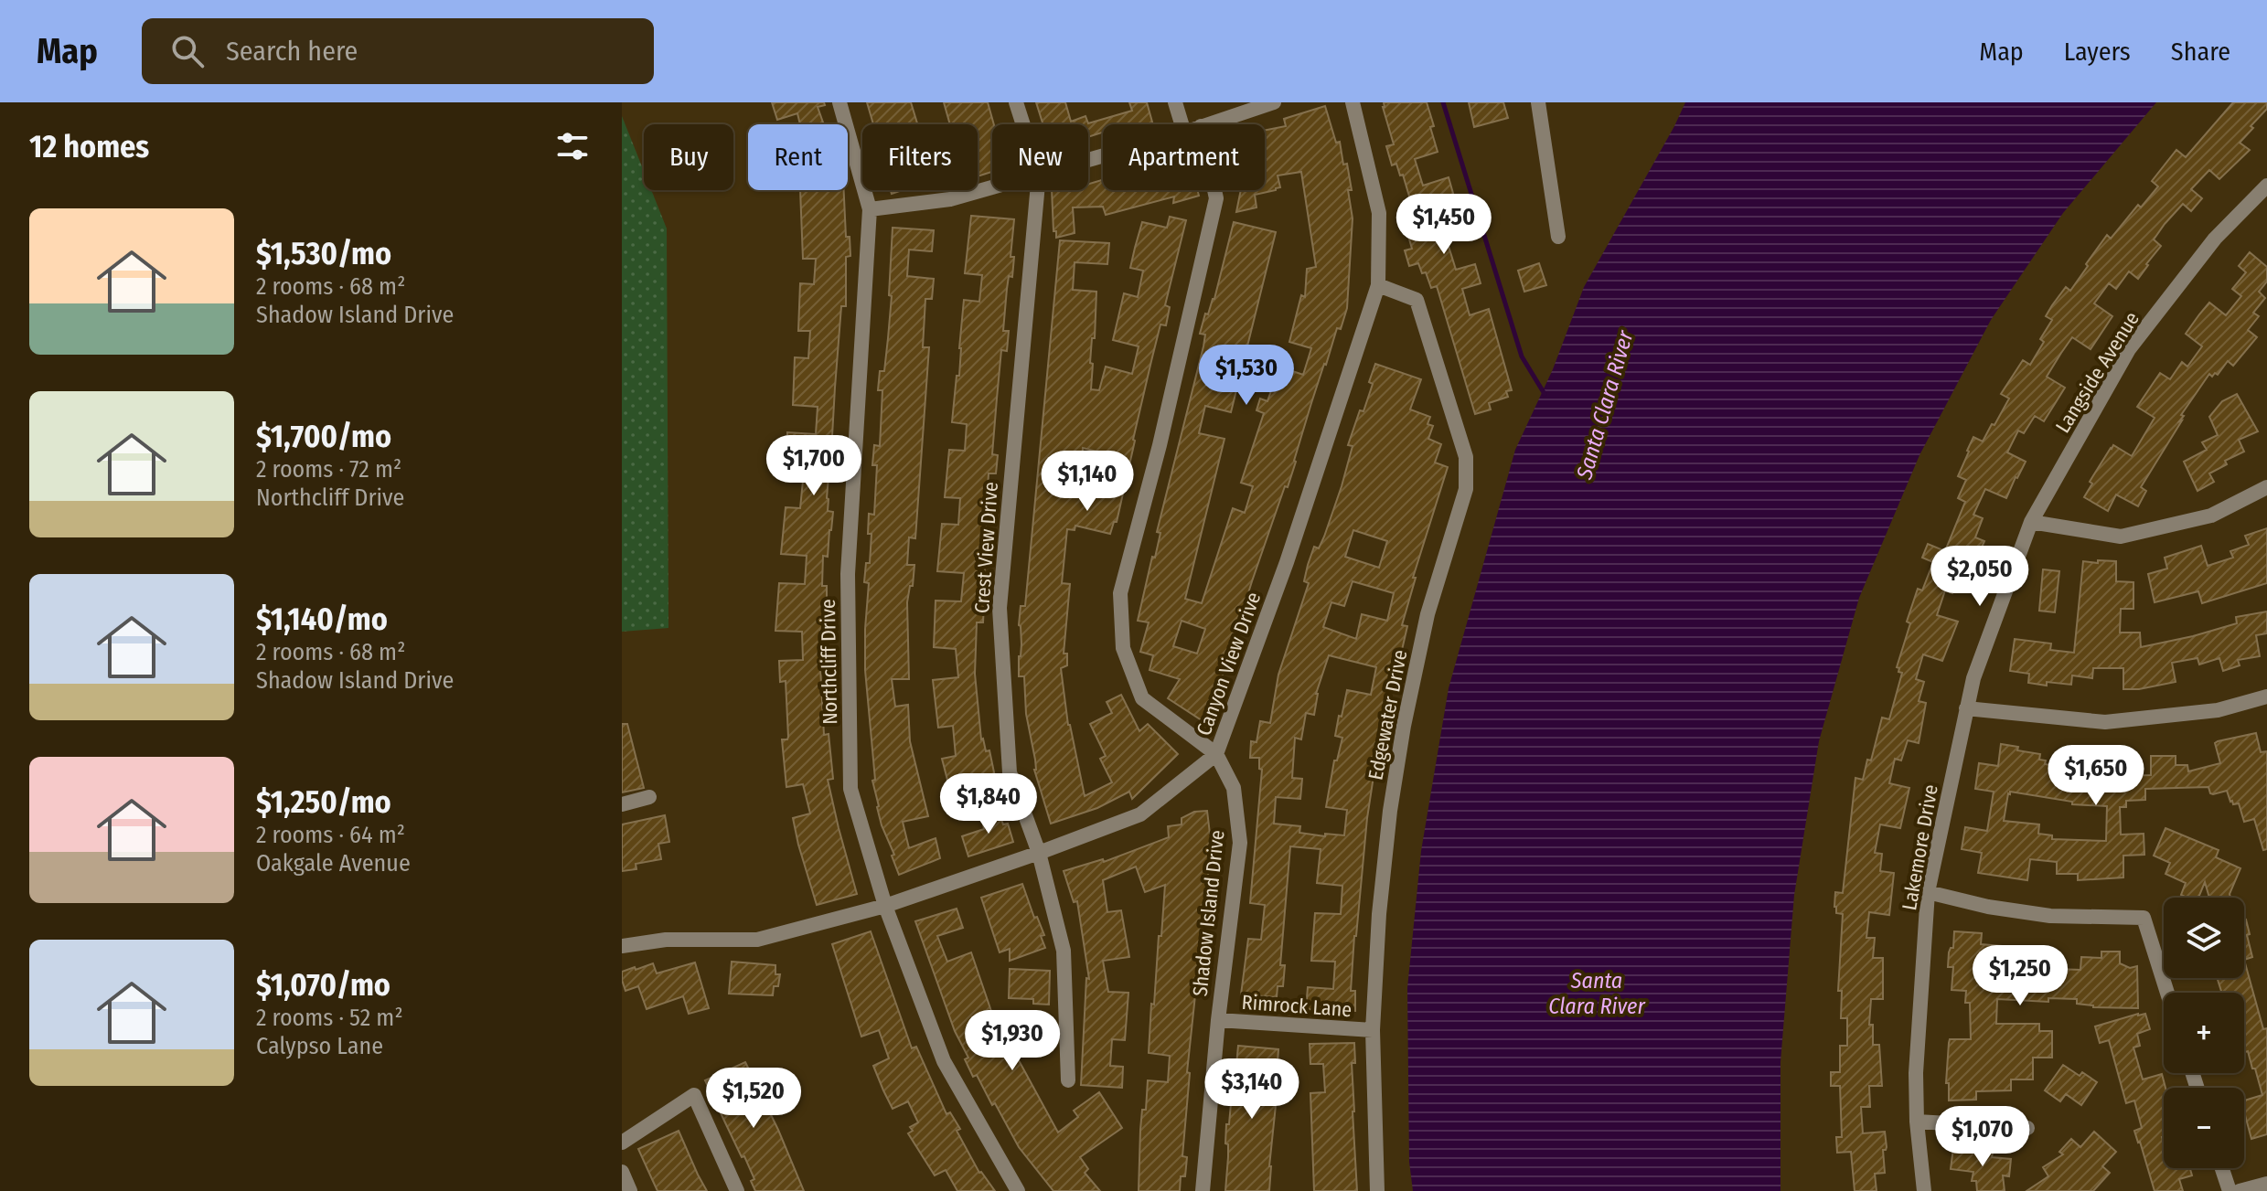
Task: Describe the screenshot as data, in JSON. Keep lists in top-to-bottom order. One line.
{"streets":{"street":["Langside Avenue","Crest View Drive","Northcliff Drive","Canyon View Drive","Edgewater Drive","Lakemore Drive","Shadow Island Drive","Rimrock Lane"]},"crossings":[["Langside Avenue","Lakemore Drive"],["Crest View Drive","Canyon View Drive"],["Northcliff Drive","Canyon View Drive"],["Canyon View Drive","Edgewater Drive"],["Canyon View Drive","Shadow Island Drive"],["Edgewater Drive","Rimrock Lane"],["Shadow Island Drive","Rimrock Lane"]],"water":["Santa Clara River"],"page":{"header":"Map","search":"Search here","nav":["Map","Layers","Share"],"heading":"12 homes","chip":["Buy","Rent","Filters","New","Apartment"],"list":[{"name":"$1,530/mo","note":"2 rooms · 68 m² · Shadow Island Drive"},{"name":"$1,700/mo","note":"2 rooms · 72 m² · Northcliff Drive"},{"name":"$1,140/mo","note":"2 rooms · 68 m² · Shadow Island Drive"},{"name":"$1,250/mo","note":"2 rooms · 64 m² · Oakgale Avenue"},{"name":"$1,070/mo","note":"2 rooms · 52 m² · Calypso Lane"}],"price":["$1,450","$1,530","$1,700","$1,140","$2,050","$1,650","$1,840","$1,250","$1,930","$3,140","$1,520","$1,070"],"map_buttons":["+","−"]}}
